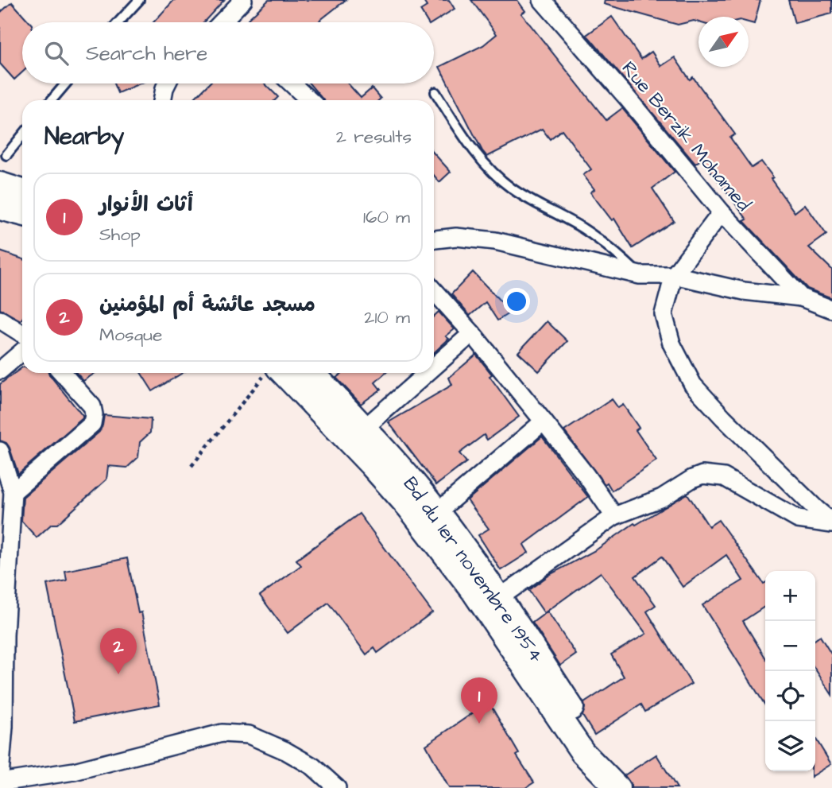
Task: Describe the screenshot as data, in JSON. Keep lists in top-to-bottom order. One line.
{"streets":{"street":["Rue Berzik Mohamed","Bd du 1er novembre 1954"]},"north":"top right","page":{"search":"Search here","heading":["Nearby","2 results"],"list":[{"mark":"1","name":"أثاث الأنوار","note":"Shop","value":"160 m"},{"mark":"2","name":"مسجد عائشة أم المؤمنين","note":"Mosque","value":"210 m"}],"map_buttons":["+","−"],"pins":["2","1"]}}
